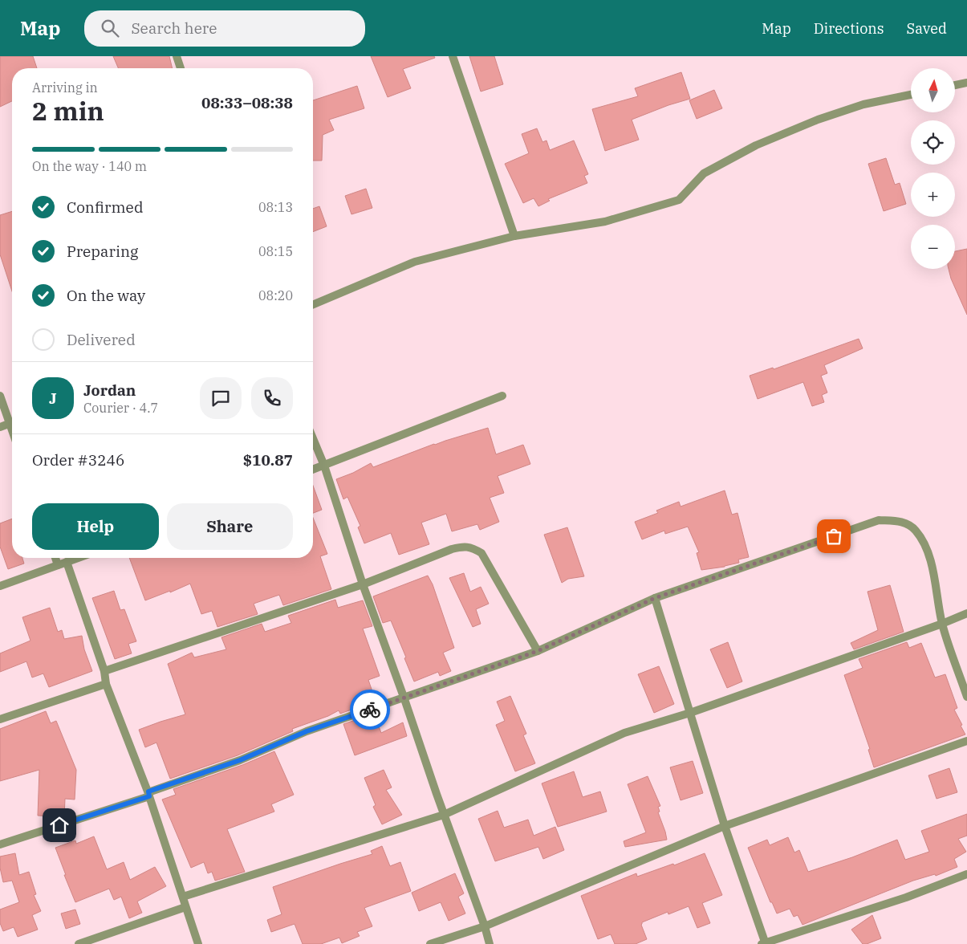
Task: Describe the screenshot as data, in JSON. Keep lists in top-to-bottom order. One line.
{"north":"top","page":{"header":"Map","search":"Search here","nav":["Map","Directions","Saved"],"map_buttons":["+","−"],"heading":["2 min","Arriving in","08:33–08:38"],"panel":["Jordan","Courier · 4.7","Order #3246","$10.87"],"bar":"On the way · 140 m","list":[["Confirmed","08:13"],["Preparing","08:15"],["On the way","08:20"],"Delivered"],"round":"J","buttons":["Help","Share"]}}
